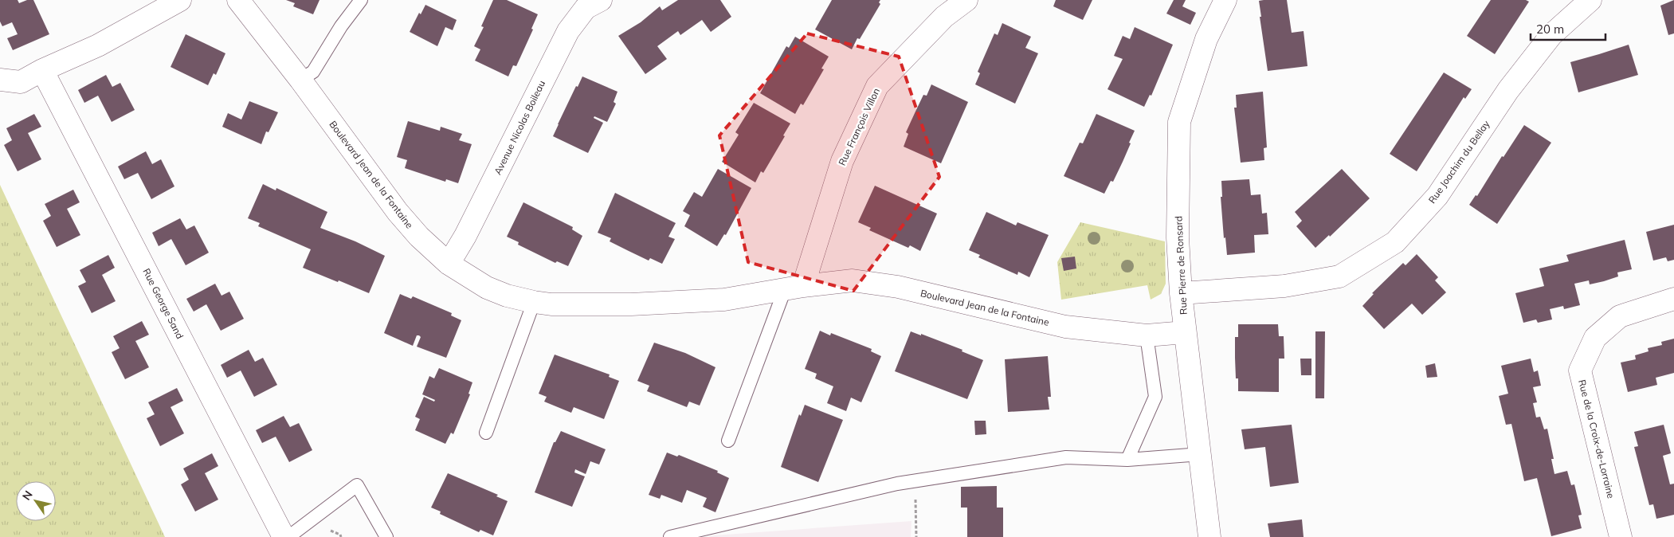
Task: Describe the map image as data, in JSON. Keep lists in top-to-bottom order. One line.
{"streets":{"street":["Rue François Villon","Avenue Nicolas Boileau","Rue Joachim du Bellay","Boulevard Jean de la Fontaine","Rue Pierre de Ronsard","Rue George Sand","Rue de la Croix-de-Lorraine"]},"crossings":[["Rue François Villon","Boulevard Jean de la Fontaine"],["Avenue Nicolas Boileau","Boulevard Jean de la Fontaine"],["Rue Joachim du Bellay","Rue Pierre de Ronsard"],["Boulevard Jean de la Fontaine","Rue Pierre de Ronsard"]],"scale_bar":"20 m","north":"top left"}
